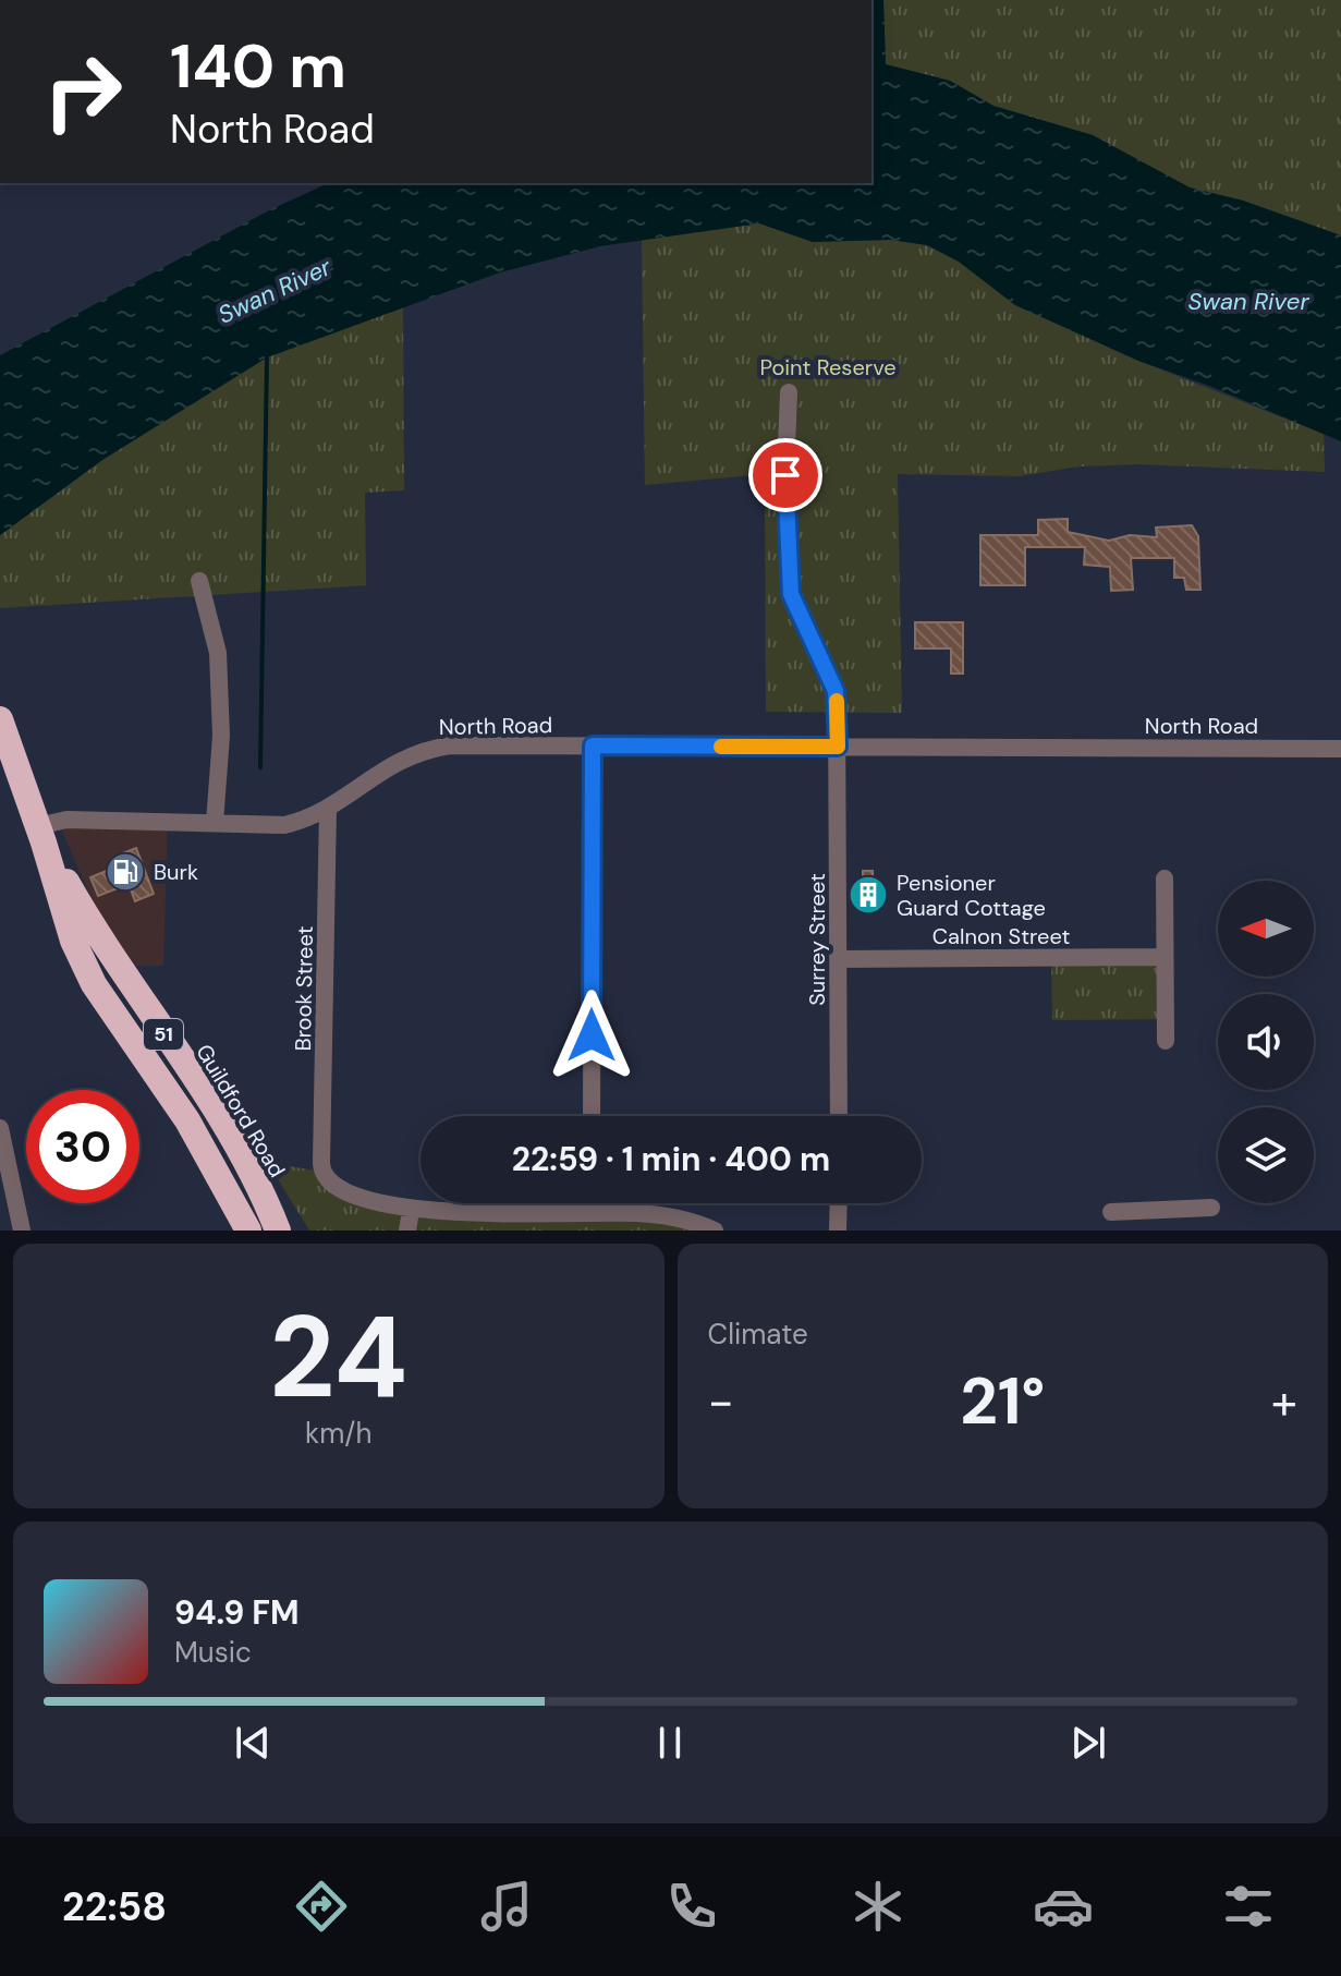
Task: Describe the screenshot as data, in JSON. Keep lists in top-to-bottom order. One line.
{"streets":{"highway":["51","Guildford Road"],"street":["North Road","Calnon Street","Surrey Street","Brook Street"]},"crossings":[["North Road","Surrey Street"],["North Road","Brook Street"],["North Road","Guildford Road"],["Calnon Street","Surrey Street"]],"water":["Swan River"],"parks":["Point Reserve"],"places":{"fuel station":["Burk"],"building":["Pensioner Guard Cottage"]},"north":"left","page":{"turn":["140 m","North Road"],"limit":"30","trip":"22:59 · 1 min · 400 m","tile":[["24","km/h"],"Climate"],"heat":["−","21°","+"],"song":["94.9 FM","Music"],"tabs":"22:58"}}
